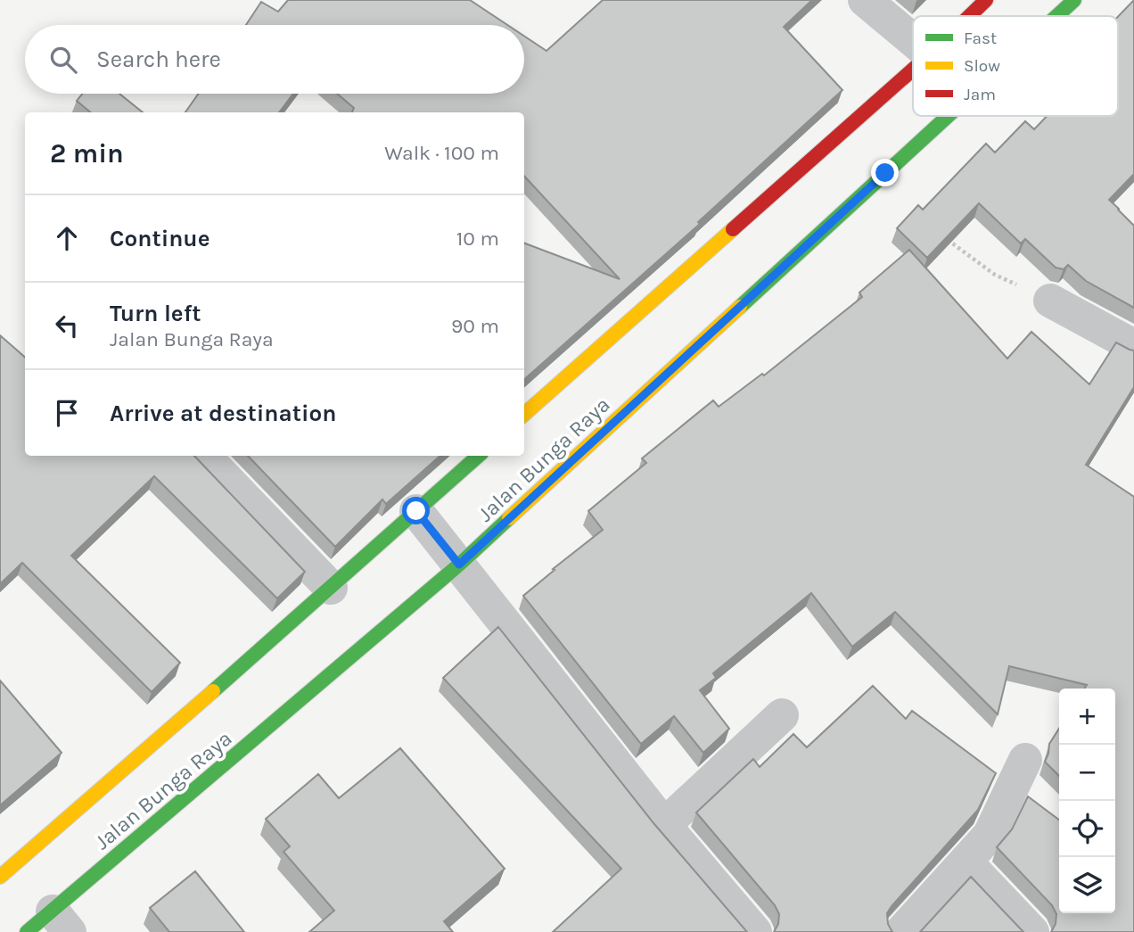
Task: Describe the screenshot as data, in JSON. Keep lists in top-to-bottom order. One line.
{"streets":{"main road":["Jalan Bunga Raya"]},"legend":["Fast","Slow","Jam"],"page":{"search":"Search here","heading":["2 min","Walk · 100 m"],"list":[["Continue","10 m"],["Turn left","Jalan Bunga Raya","90 m"],"Arrive at destination"],"map_buttons":["+","−"]}}
